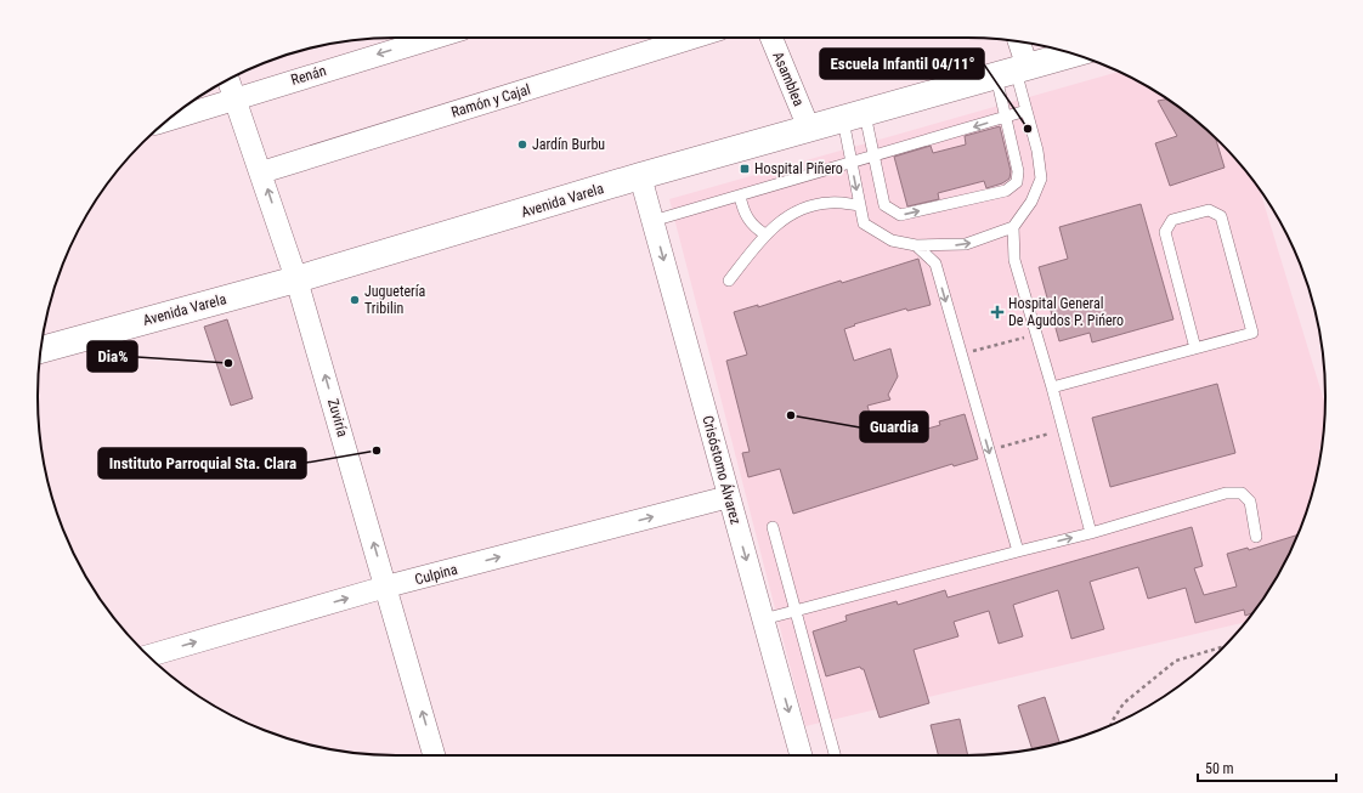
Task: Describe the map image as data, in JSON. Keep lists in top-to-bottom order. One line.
{"streets":{"main road":["Avenida Varela"],"street":["Renán","Asamblea","Ramón y Cajal","Zuviría","Crisóstomo Álvarez","Culpina"]},"crossings":[["Renán","Zuviría"],["Asamblea","Avenida Varela"],["Ramón y Cajal","Zuviría"],["Avenida Varela","Zuviría"],["Avenida Varela","Crisóstomo Álvarez"],["Zuviría","Culpina"],["Crisóstomo Álvarez","Culpina"]],"one_way":["Renán","Zuviría","Crisóstomo Álvarez","Culpina"],"places":{"other":["Escuela Infantil 04/11°","Jardín Burbu","Juguetería Tribilin","Dia%","Guardia","Instituto Parroquial Sta. Clara"],"transit":["Hospital Piñero"],"health":["Hospital General De Agudos P. Pińero"]},"scale_bar":"50 m"}
